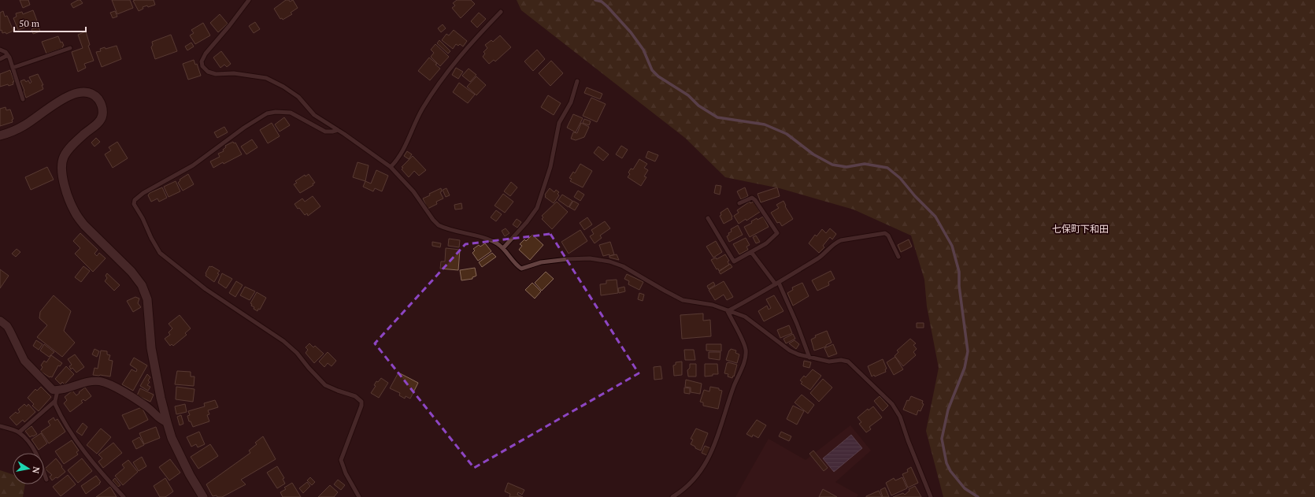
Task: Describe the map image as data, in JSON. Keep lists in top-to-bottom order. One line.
{"districts":["七保町下和田"],"scale_bar":"50 m","north":"right"}
